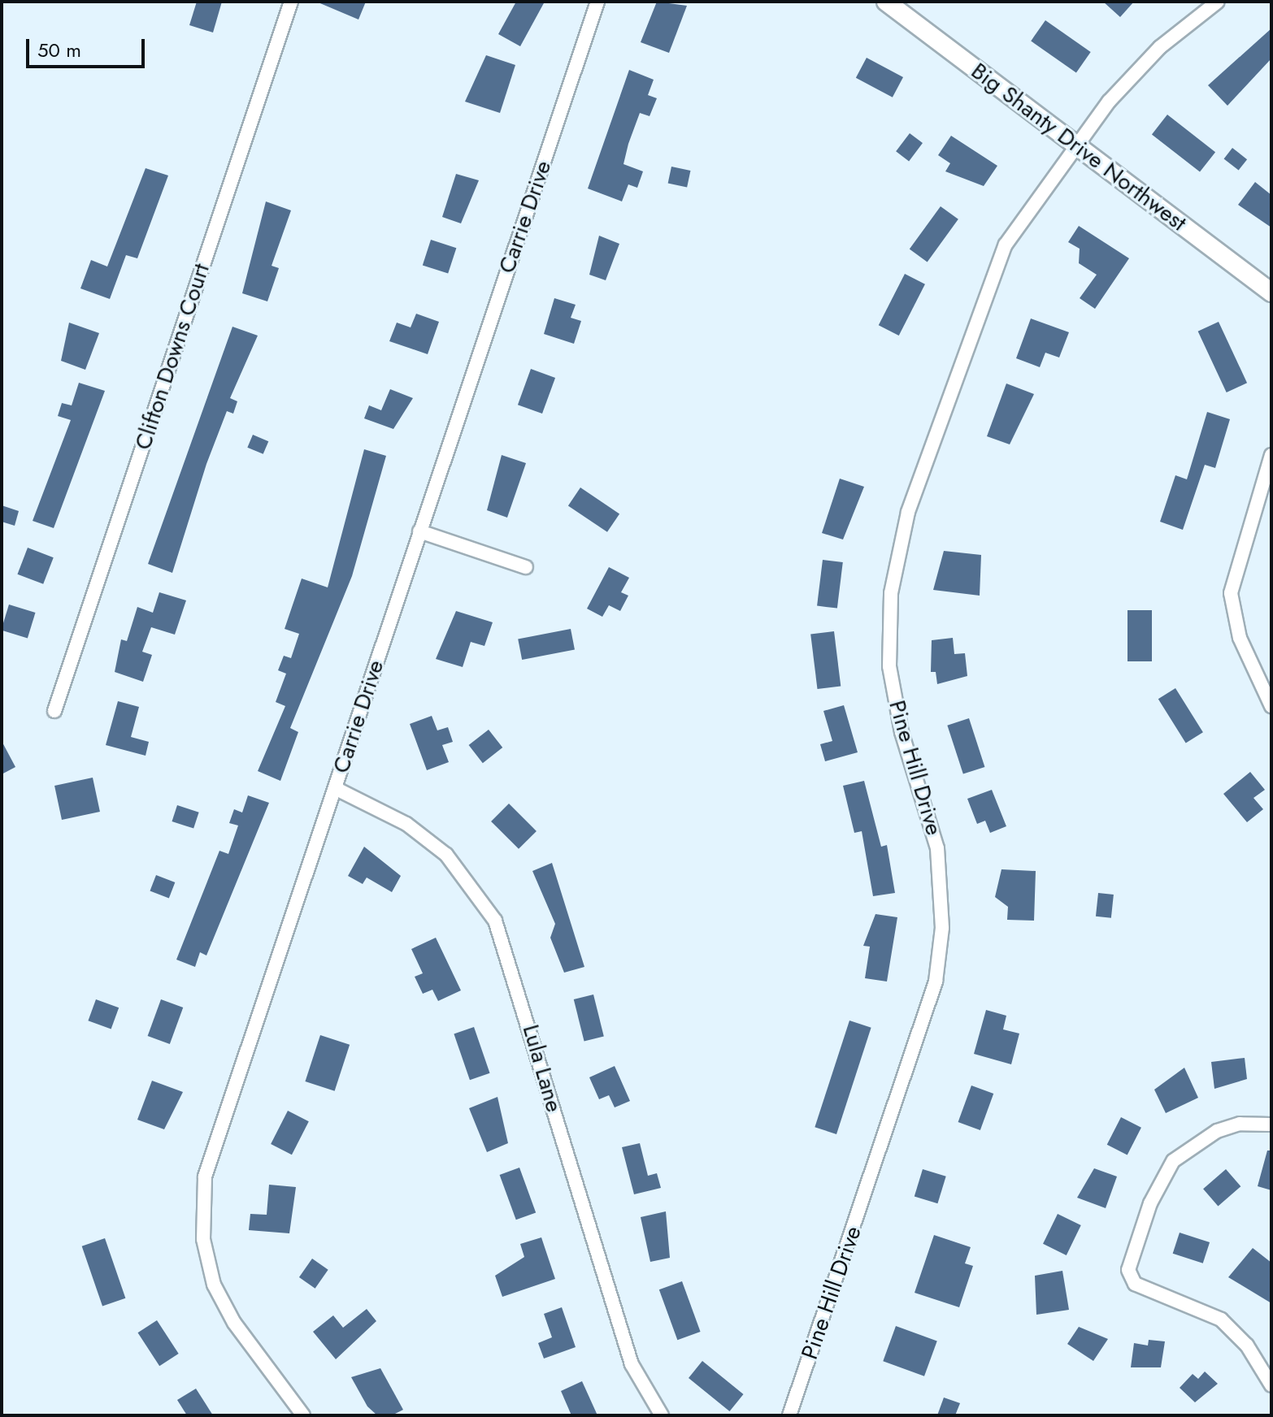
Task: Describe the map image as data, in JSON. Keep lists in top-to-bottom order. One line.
{"streets":{"street":["Big Shanty Drive Northwest","Carrie Drive","Clifton Downs Court","Pine Hill Drive","Lula Lane"]},"crossings":[["Big Shanty Drive Northwest","Pine Hill Drive"],["Carrie Drive","Lula Lane"]],"scale_bar":"50 m"}
